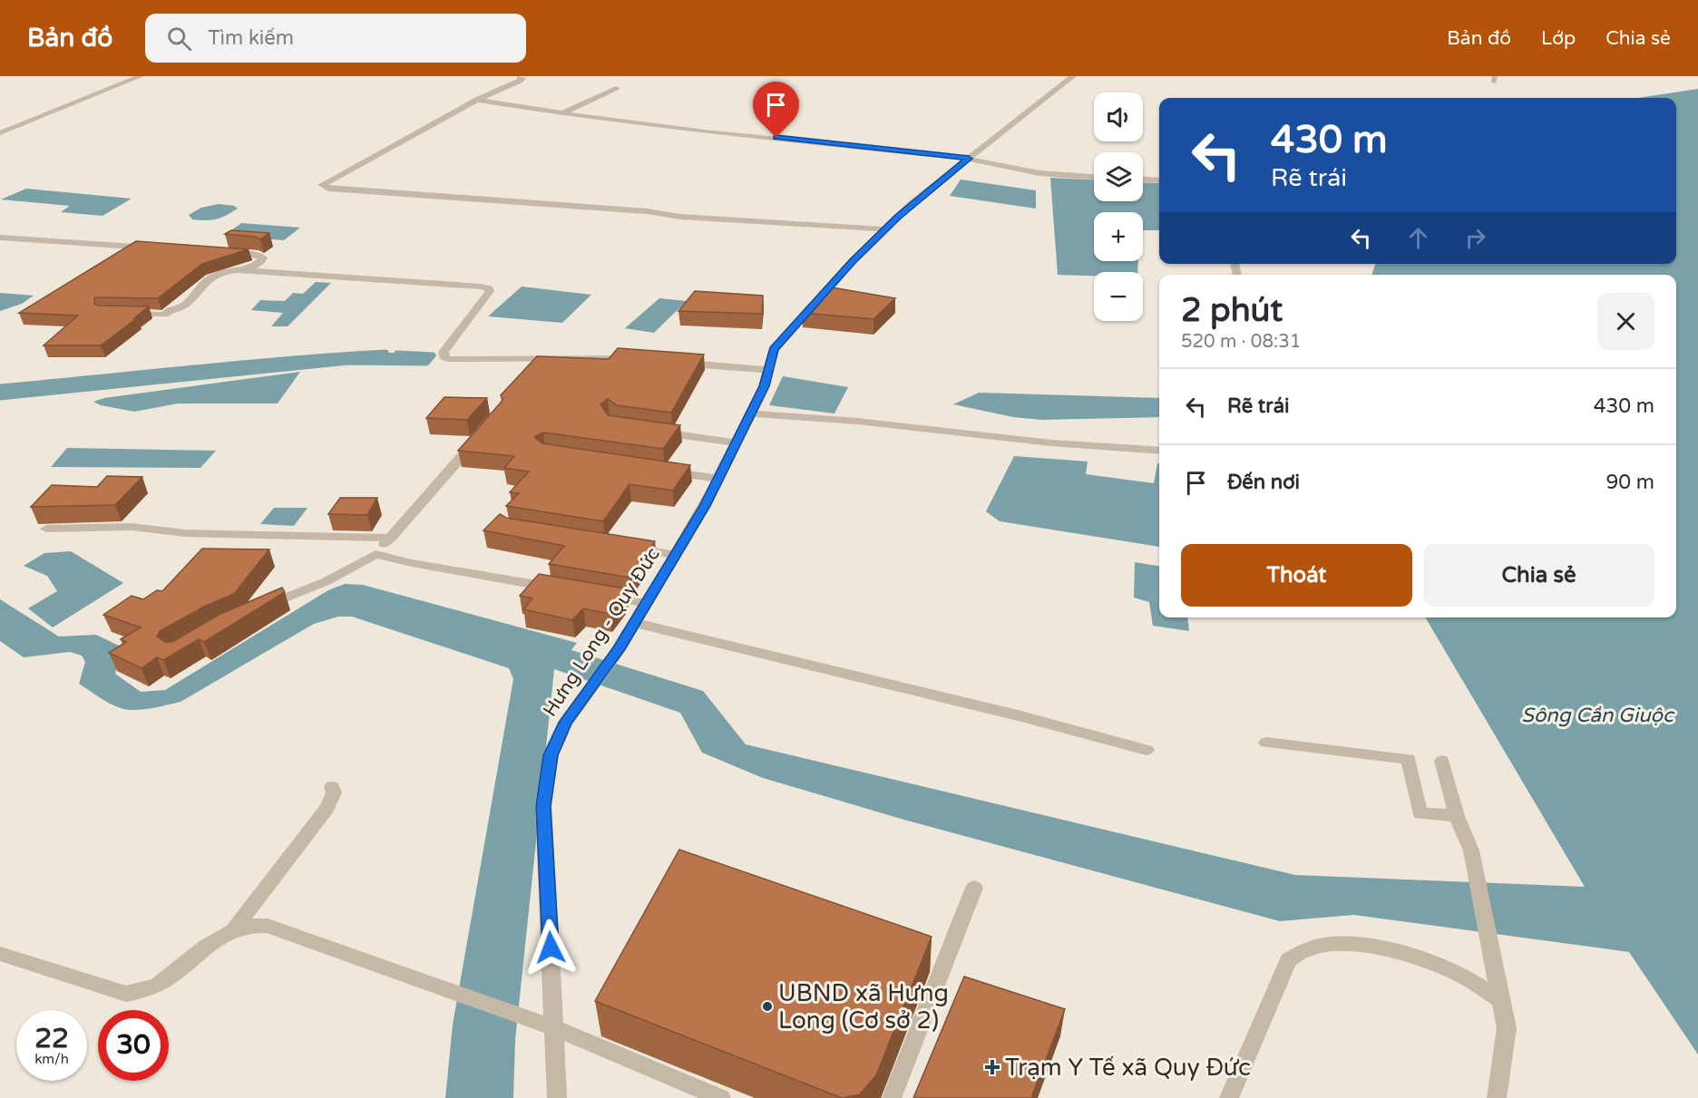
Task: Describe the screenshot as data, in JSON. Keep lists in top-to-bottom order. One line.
{"streets":{"street":["Hưng Long - Quy Đức"]},"water":["Sông Cần Giuộc"],"places":{"other":["UBND xã Hưng Long (Cơ sở 2)"],"health":["Trạm Y Tế xã Quy Đức"]},"page":{"header":"Bản đồ","search":"Tìm kiếm","nav":["Bản đồ","Lớp","Chia sẻ"],"map_buttons":["+","−"],"turn":["430 m","Rẽ trái"],"heading":["2 phút","520 m · 08:31"],"list":[{"name":"Rẽ trái","value":"430 m"},{"name":"Đến nơi","value":"90 m"}],"buttons":["Thoát","Chia sẻ"],"speed":"22 km/h","limit":"30"}}
